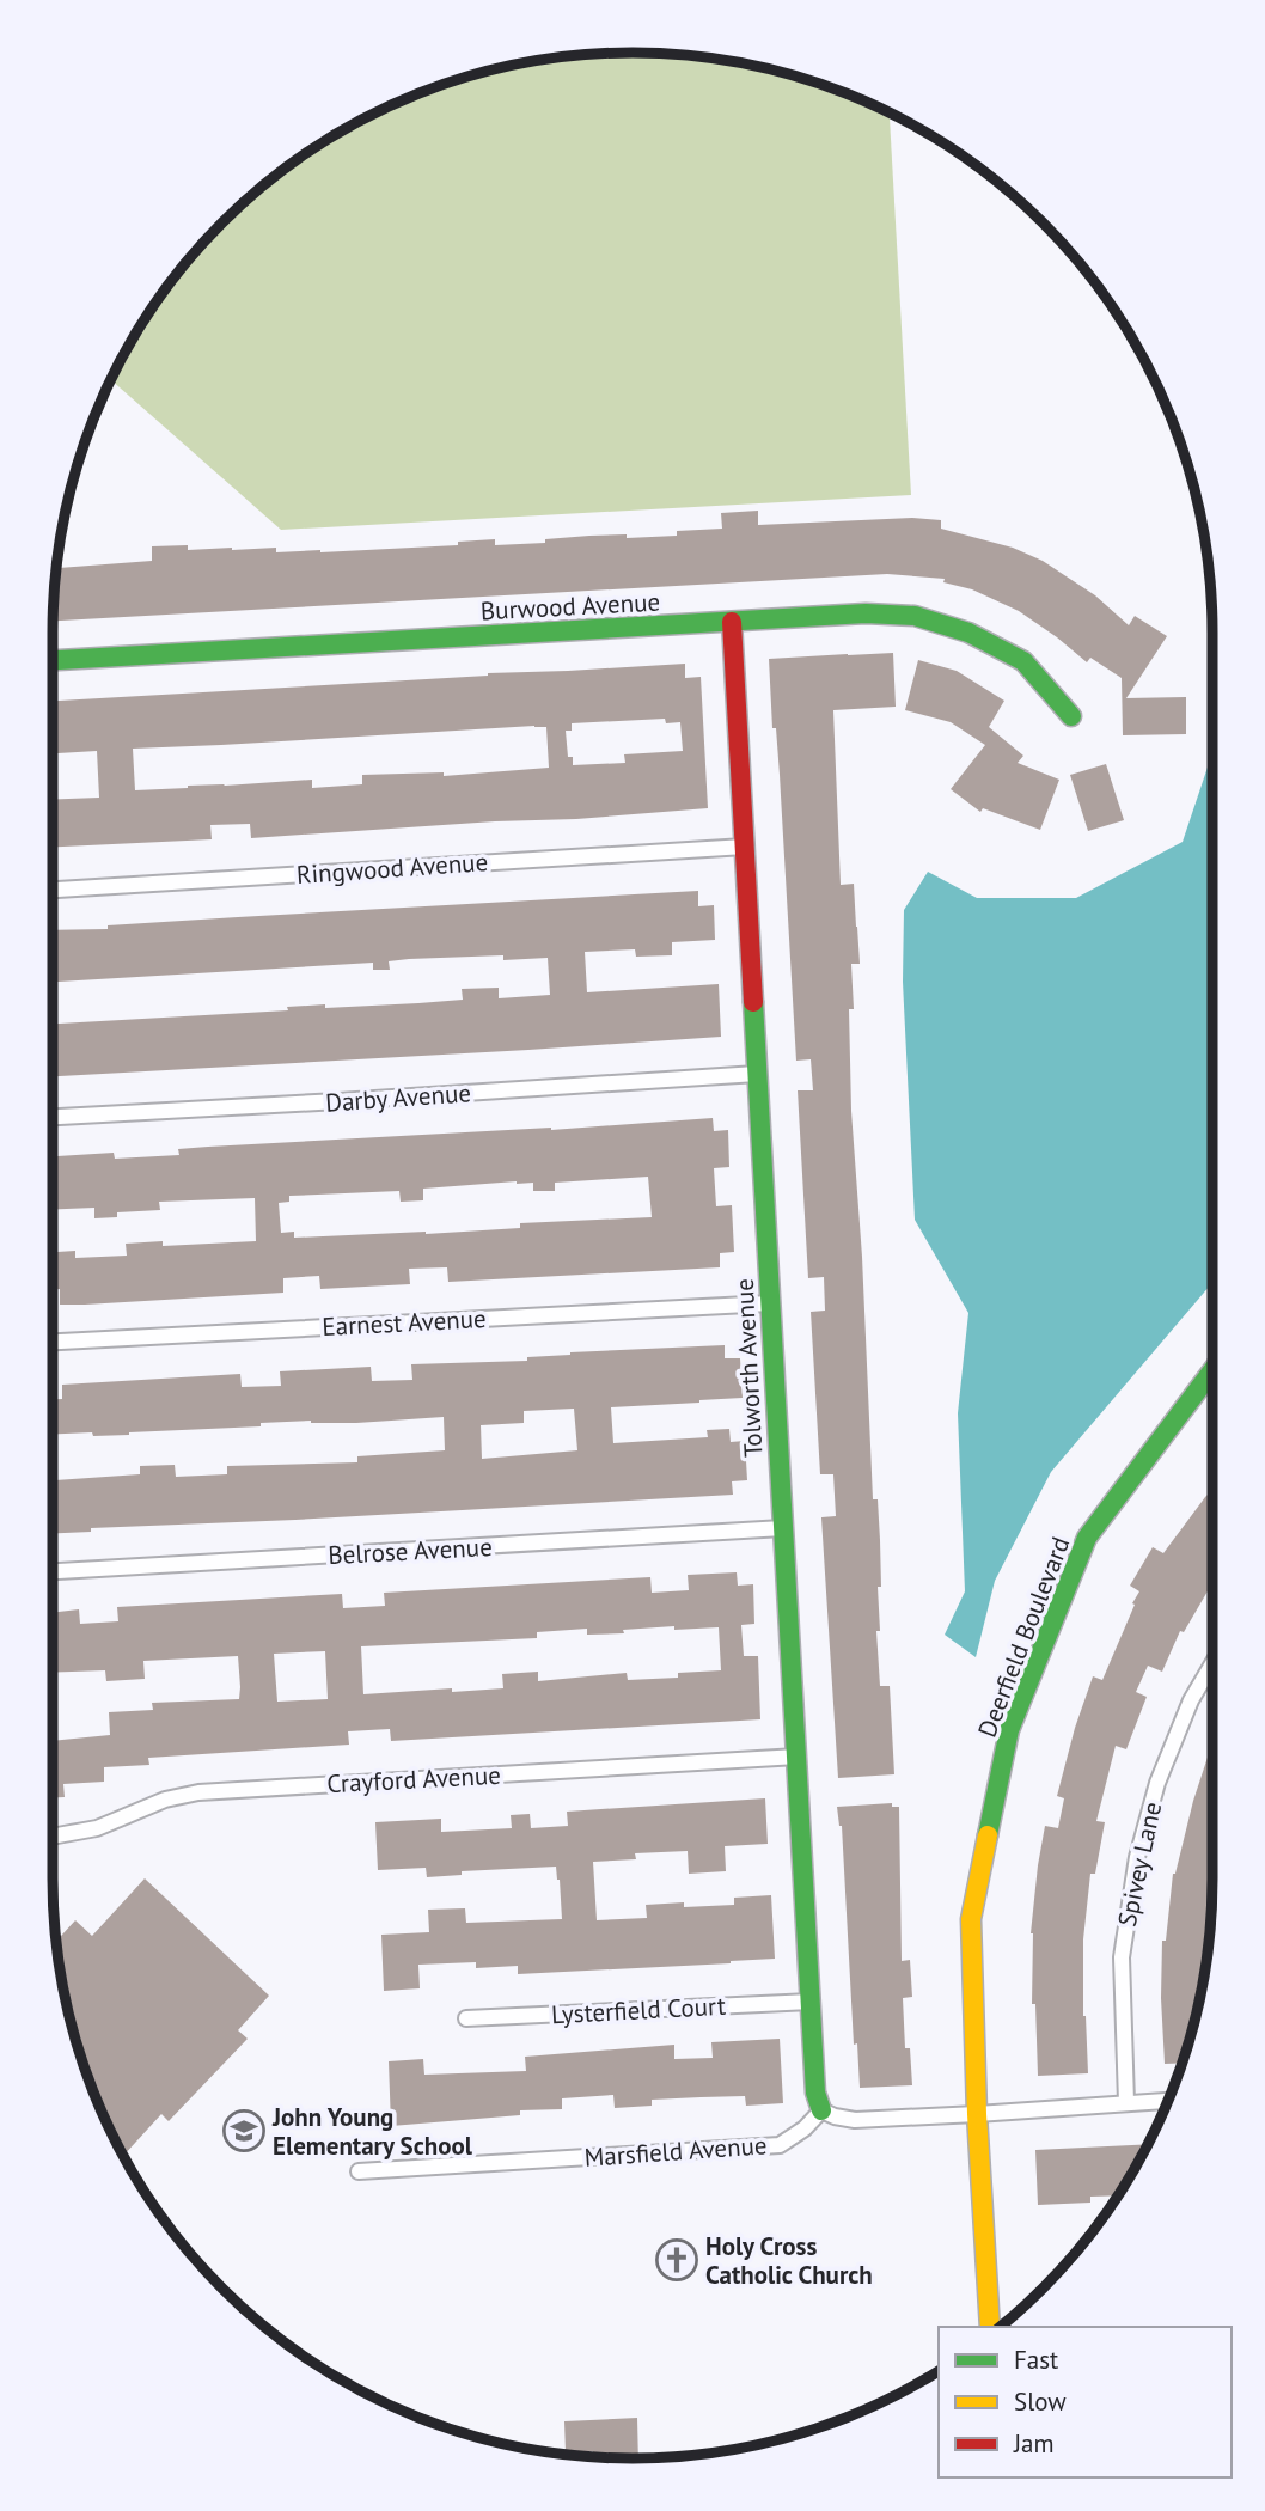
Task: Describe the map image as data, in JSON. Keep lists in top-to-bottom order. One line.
{"streets":{"street":["Burwood Avenue","Ringwood Avenue","Darby Avenue","Earnest Avenue","Tolworth Avenue","Belrose Avenue","Deerfield Boulevard","Crayford Avenue","Spivey Lane","Lysterfield Court","Marsfield Avenue"]},"crossings":[["Burwood Avenue","Tolworth Avenue"],["Ringwood Avenue","Tolworth Avenue"],["Darby Avenue","Tolworth Avenue"],["Earnest Avenue","Tolworth Avenue"],["Tolworth Avenue","Belrose Avenue"],["Tolworth Avenue","Crayford Avenue"],["Tolworth Avenue","Lysterfield Court"],["Tolworth Avenue","Marsfield Avenue"]],"places":{"school or university":["John Young Elementary School"],"church":["Holy Cross Catholic Church"]},"legend":["Fast","Slow","Jam"]}
